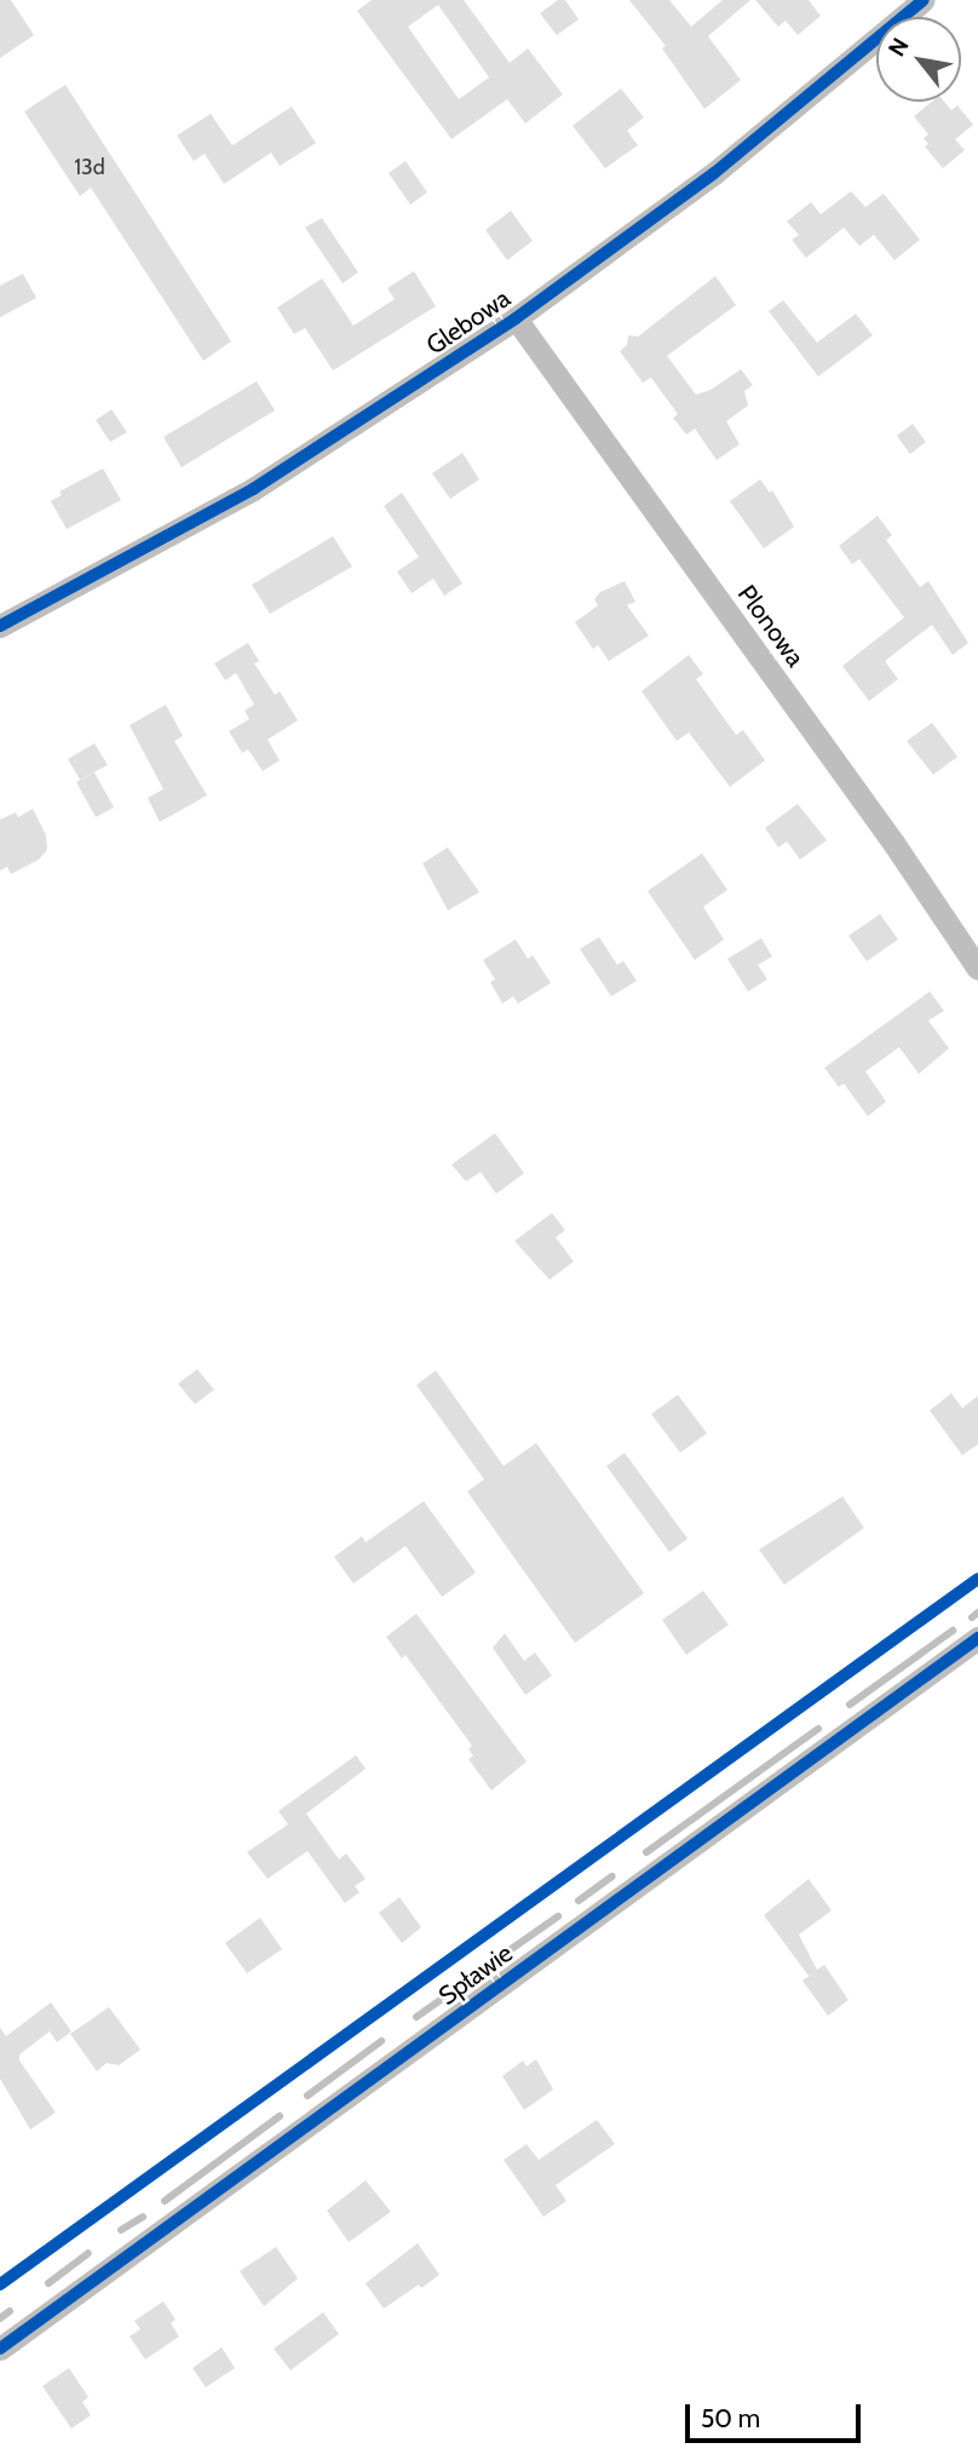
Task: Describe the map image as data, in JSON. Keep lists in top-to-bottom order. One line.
{"streets":{"street":["Glebowa","Plonowa","Spławie"]},"crossings":[["Glebowa","Plonowa"]],"house_numbers":["13d"],"scale_bar":"50 m","north":"top left"}
